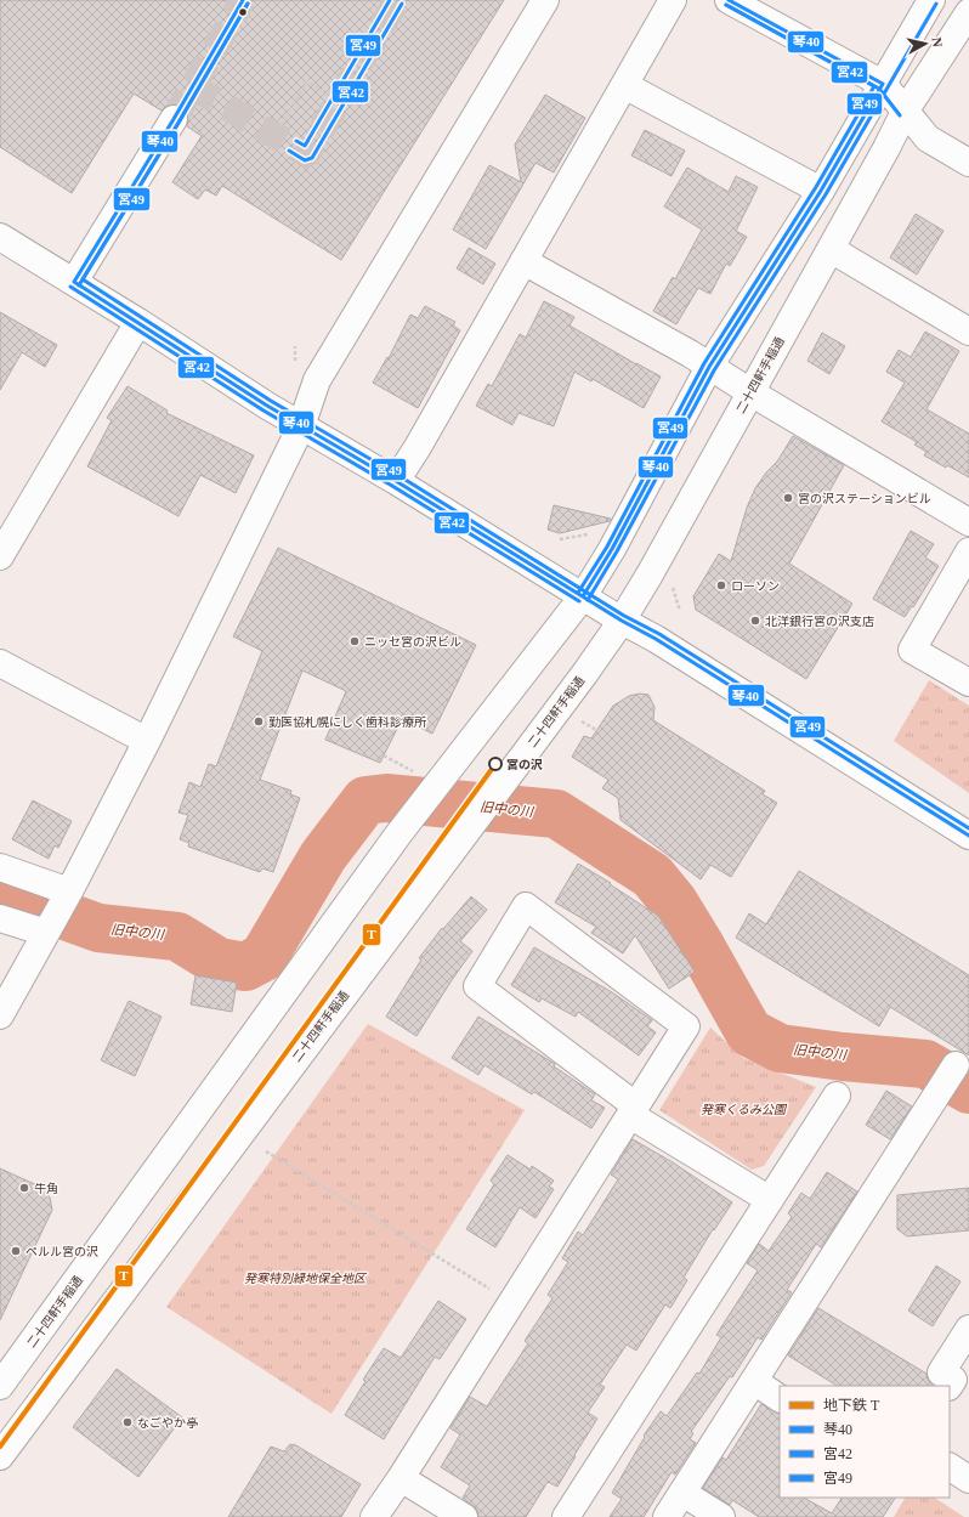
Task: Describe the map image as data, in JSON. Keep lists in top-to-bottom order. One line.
{"streets":{"street":["二十四軒手稲通"]},"water":["旧中の川"],"parks":["発寒くるみ公園","発寒特別緑地保全地区"],"places":["宮の沢ステーションビル","ローソン","北洋銀行宮の沢支店","ニッセ宮の沢ビル","勤医協札幌にしく歯科診療所","宮の沢","牛角","ペルル宮の沢","なごやか亭"],"lines":["transit line 琴40","transit line 宮49","transit line 宮42","metro line T"],"legend":["地下鉄 T","琴40","宮42","宮49"],"north":"right"}
